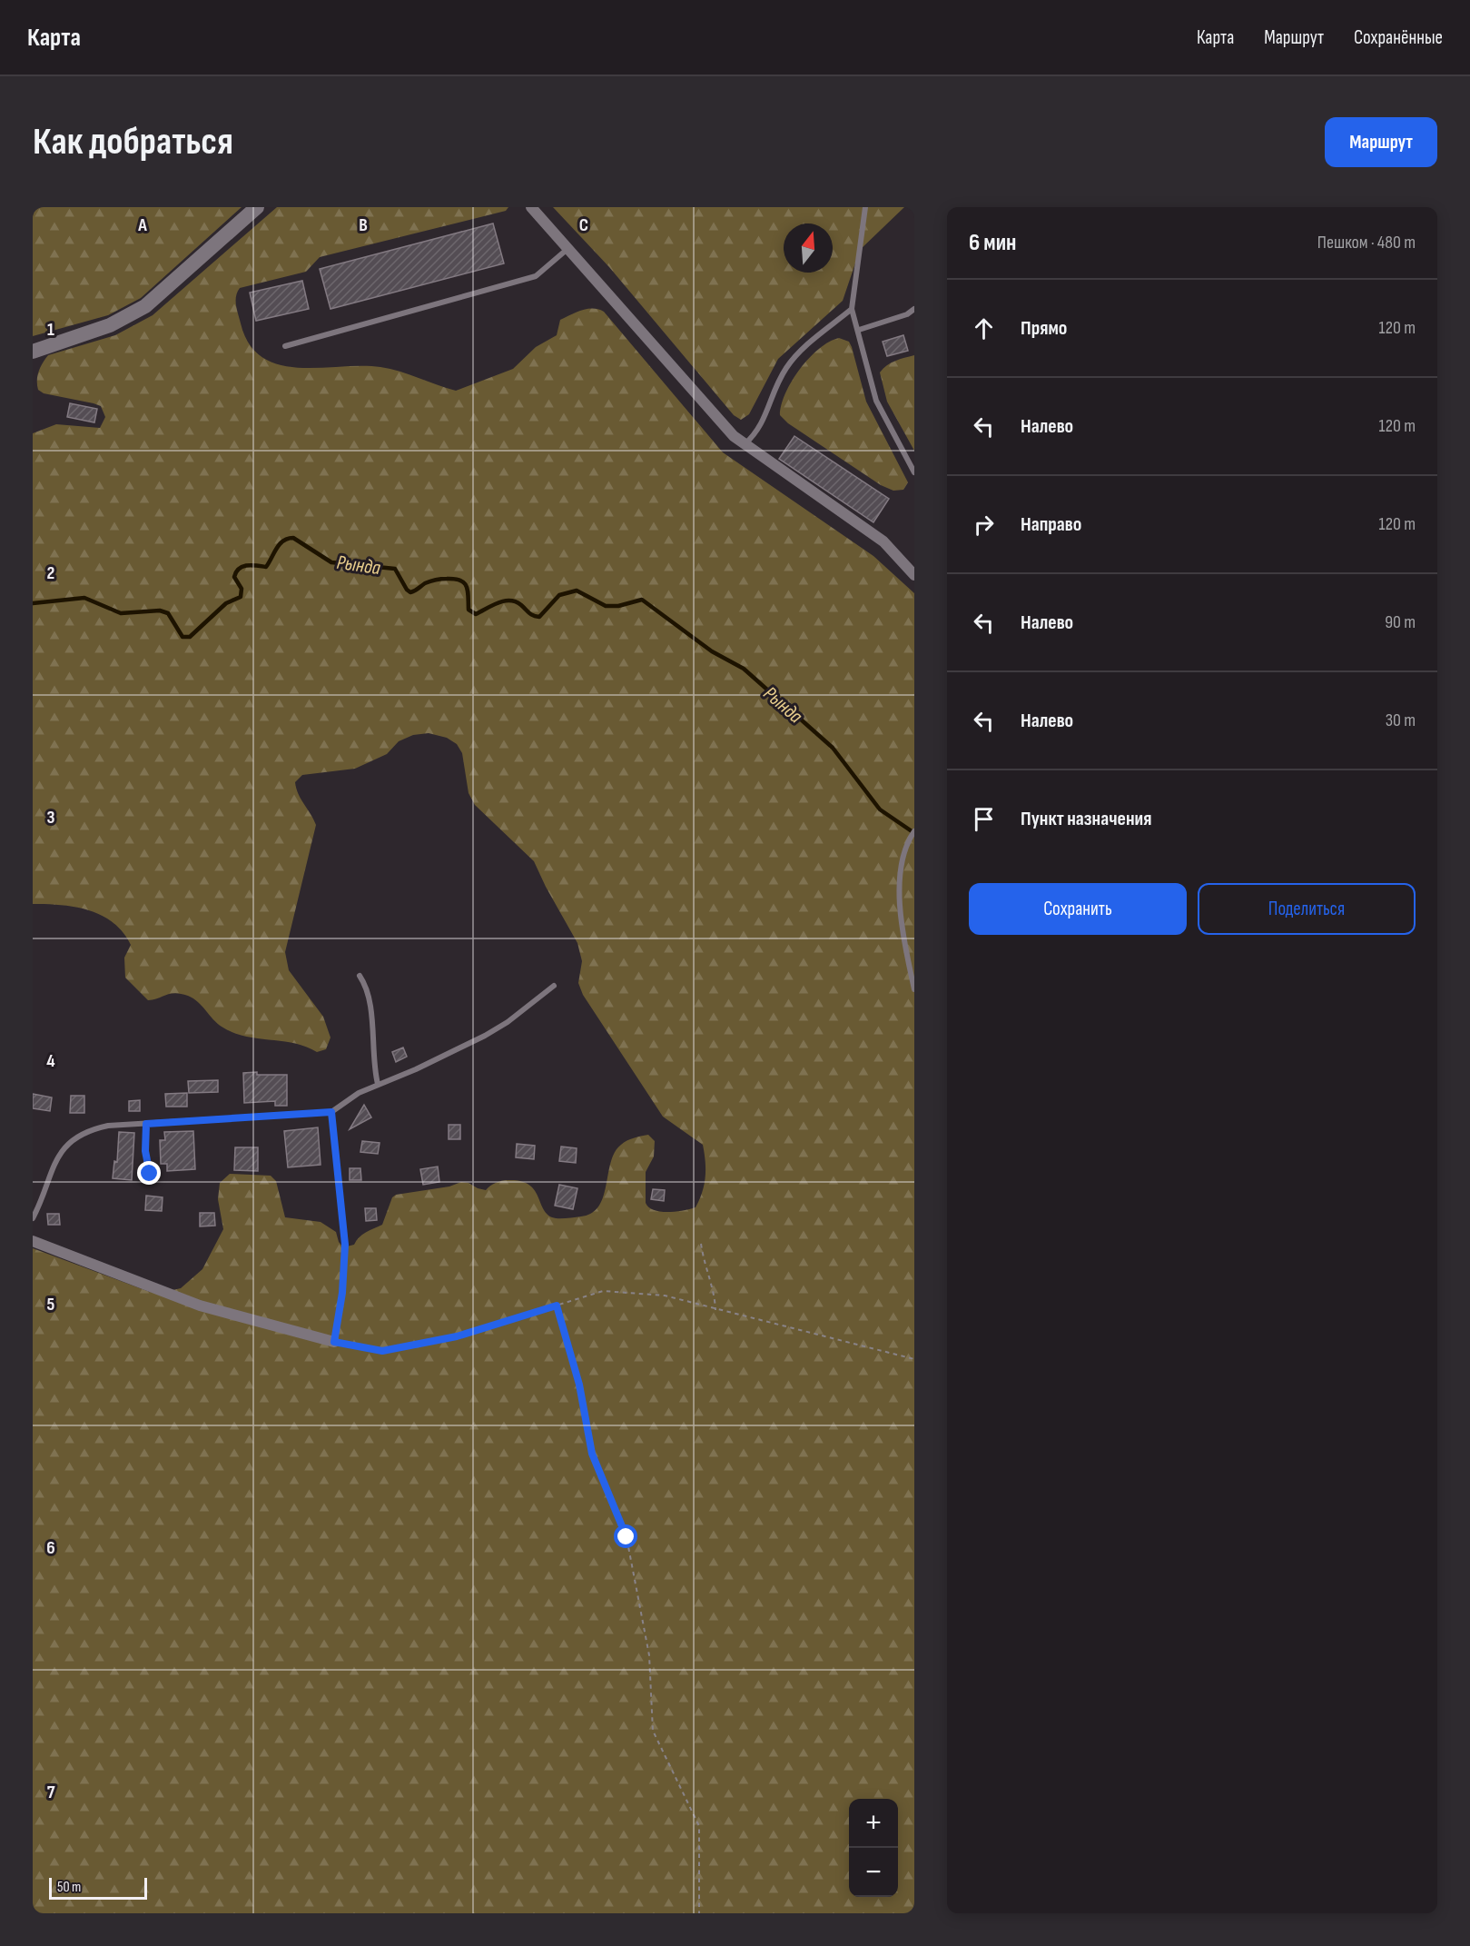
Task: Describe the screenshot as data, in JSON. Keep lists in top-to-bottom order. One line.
{"water":["Рында"],"scale_bar":"50 m","north":"top","page":{"header":"Карта","nav":["Карта","Маршрут","Сохранённые"],"buttons":["Маршрут",["Сохранить","Поделиться"]],"title":"Как добраться","heading":["6 мин","Пешком · 480 m"],"list":[["Прямо","120 m"],["Налево","120 m"],["Направо","120 m"],["Налево","90 m"],["Налево","30 m"],"Пункт назначения"],"map_buttons":["+","−"],"scale":"50 m"},"grid":{"columns":["A","B","C"],"rows":["1","2","3","4","5","6","7"]}}
